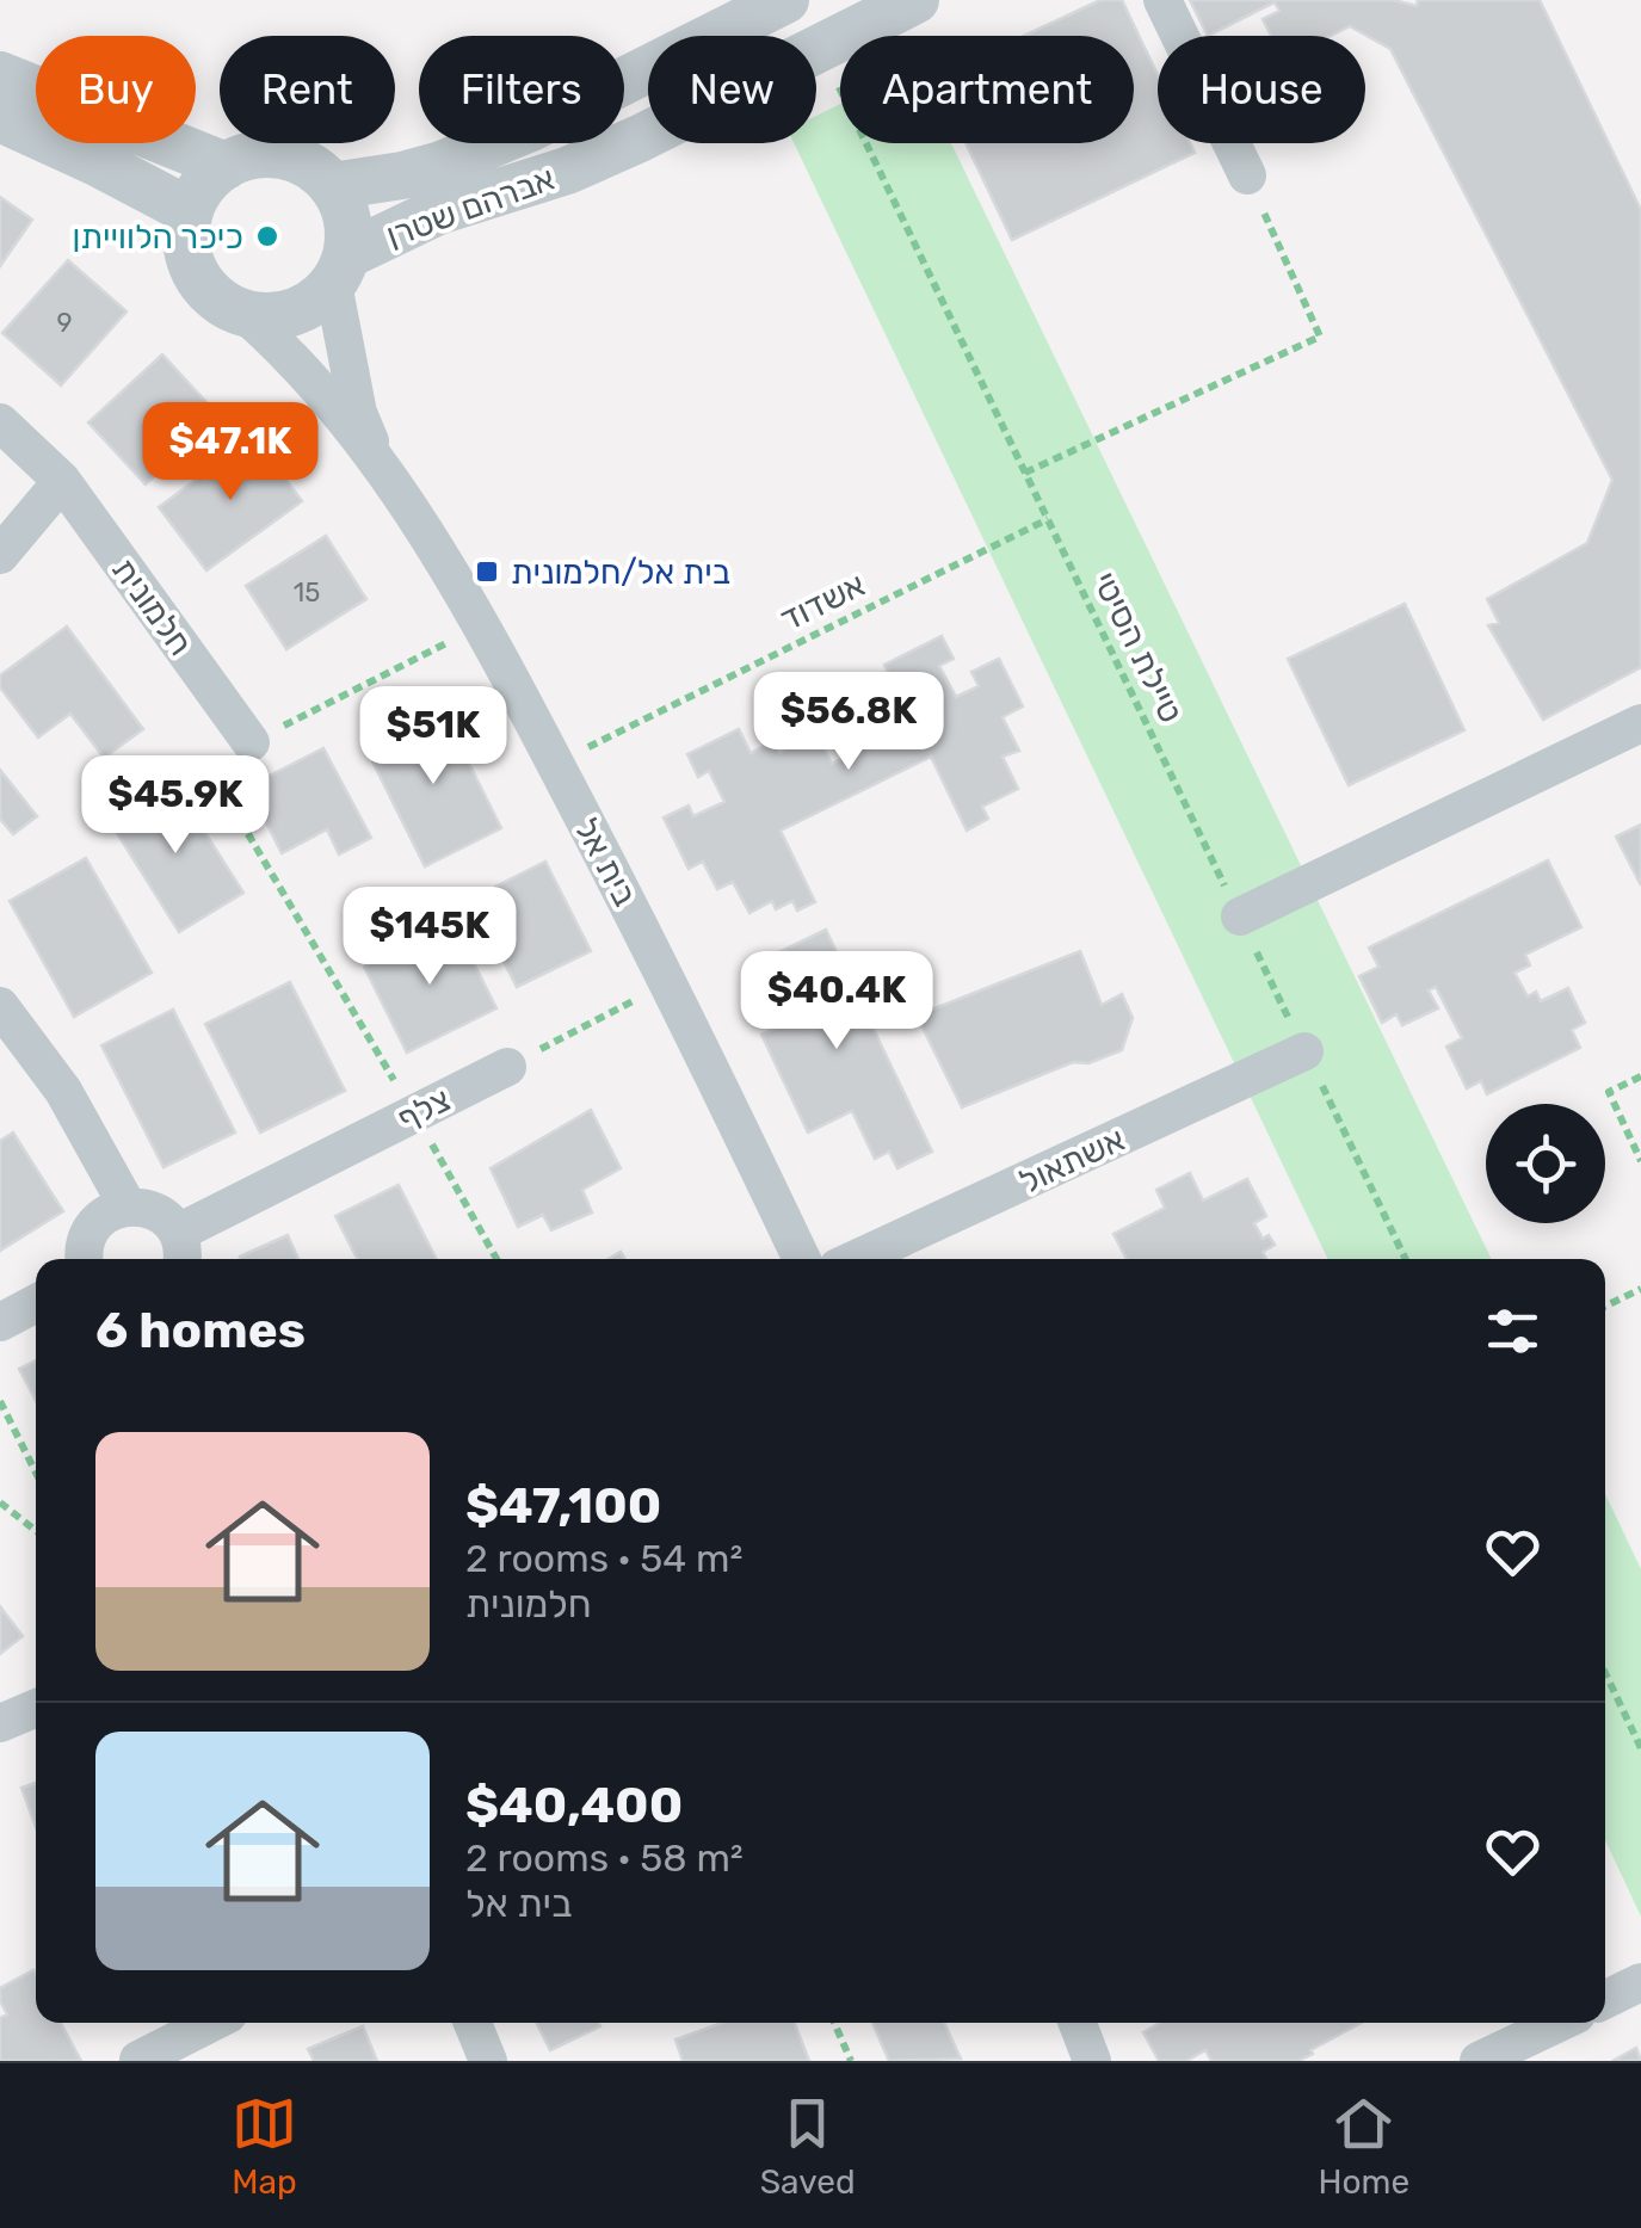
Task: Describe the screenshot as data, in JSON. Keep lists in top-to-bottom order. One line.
{"streets":{"street":["אברהם שטרן","חלמונית","בית אל","צלף","אשתאול"],"path":["אשדוד","טיילת הסיטי"]},"crossings":[["אברהם שטרן","טיילת הסיטי"],["אברהם שטרן","בית אל"],["אשדוד","טיילת הסיטי"],["אשדוד","בית אל"],["טיילת הסיטי","אשתאול"]],"places":{"other":["כיכר הלווייתן"],"transit":["בית אל/חלמונית"]},"house_numbers":["9","15"],"page":{"chip":["Buy","Rent","Filters","New","Apartment","House"],"price":["$47.1K","$56.8K","$51K","$45.9K","$145K","$40.4K"],"heading":"6 homes","list":[{"name":"$47,100","note":"2 rooms · 54 m² · חלמונית"},{"name":"$40,400","note":"2 rooms · 58 m² · בית אל"}],"tabs":["Map","Saved","Home"]}}
